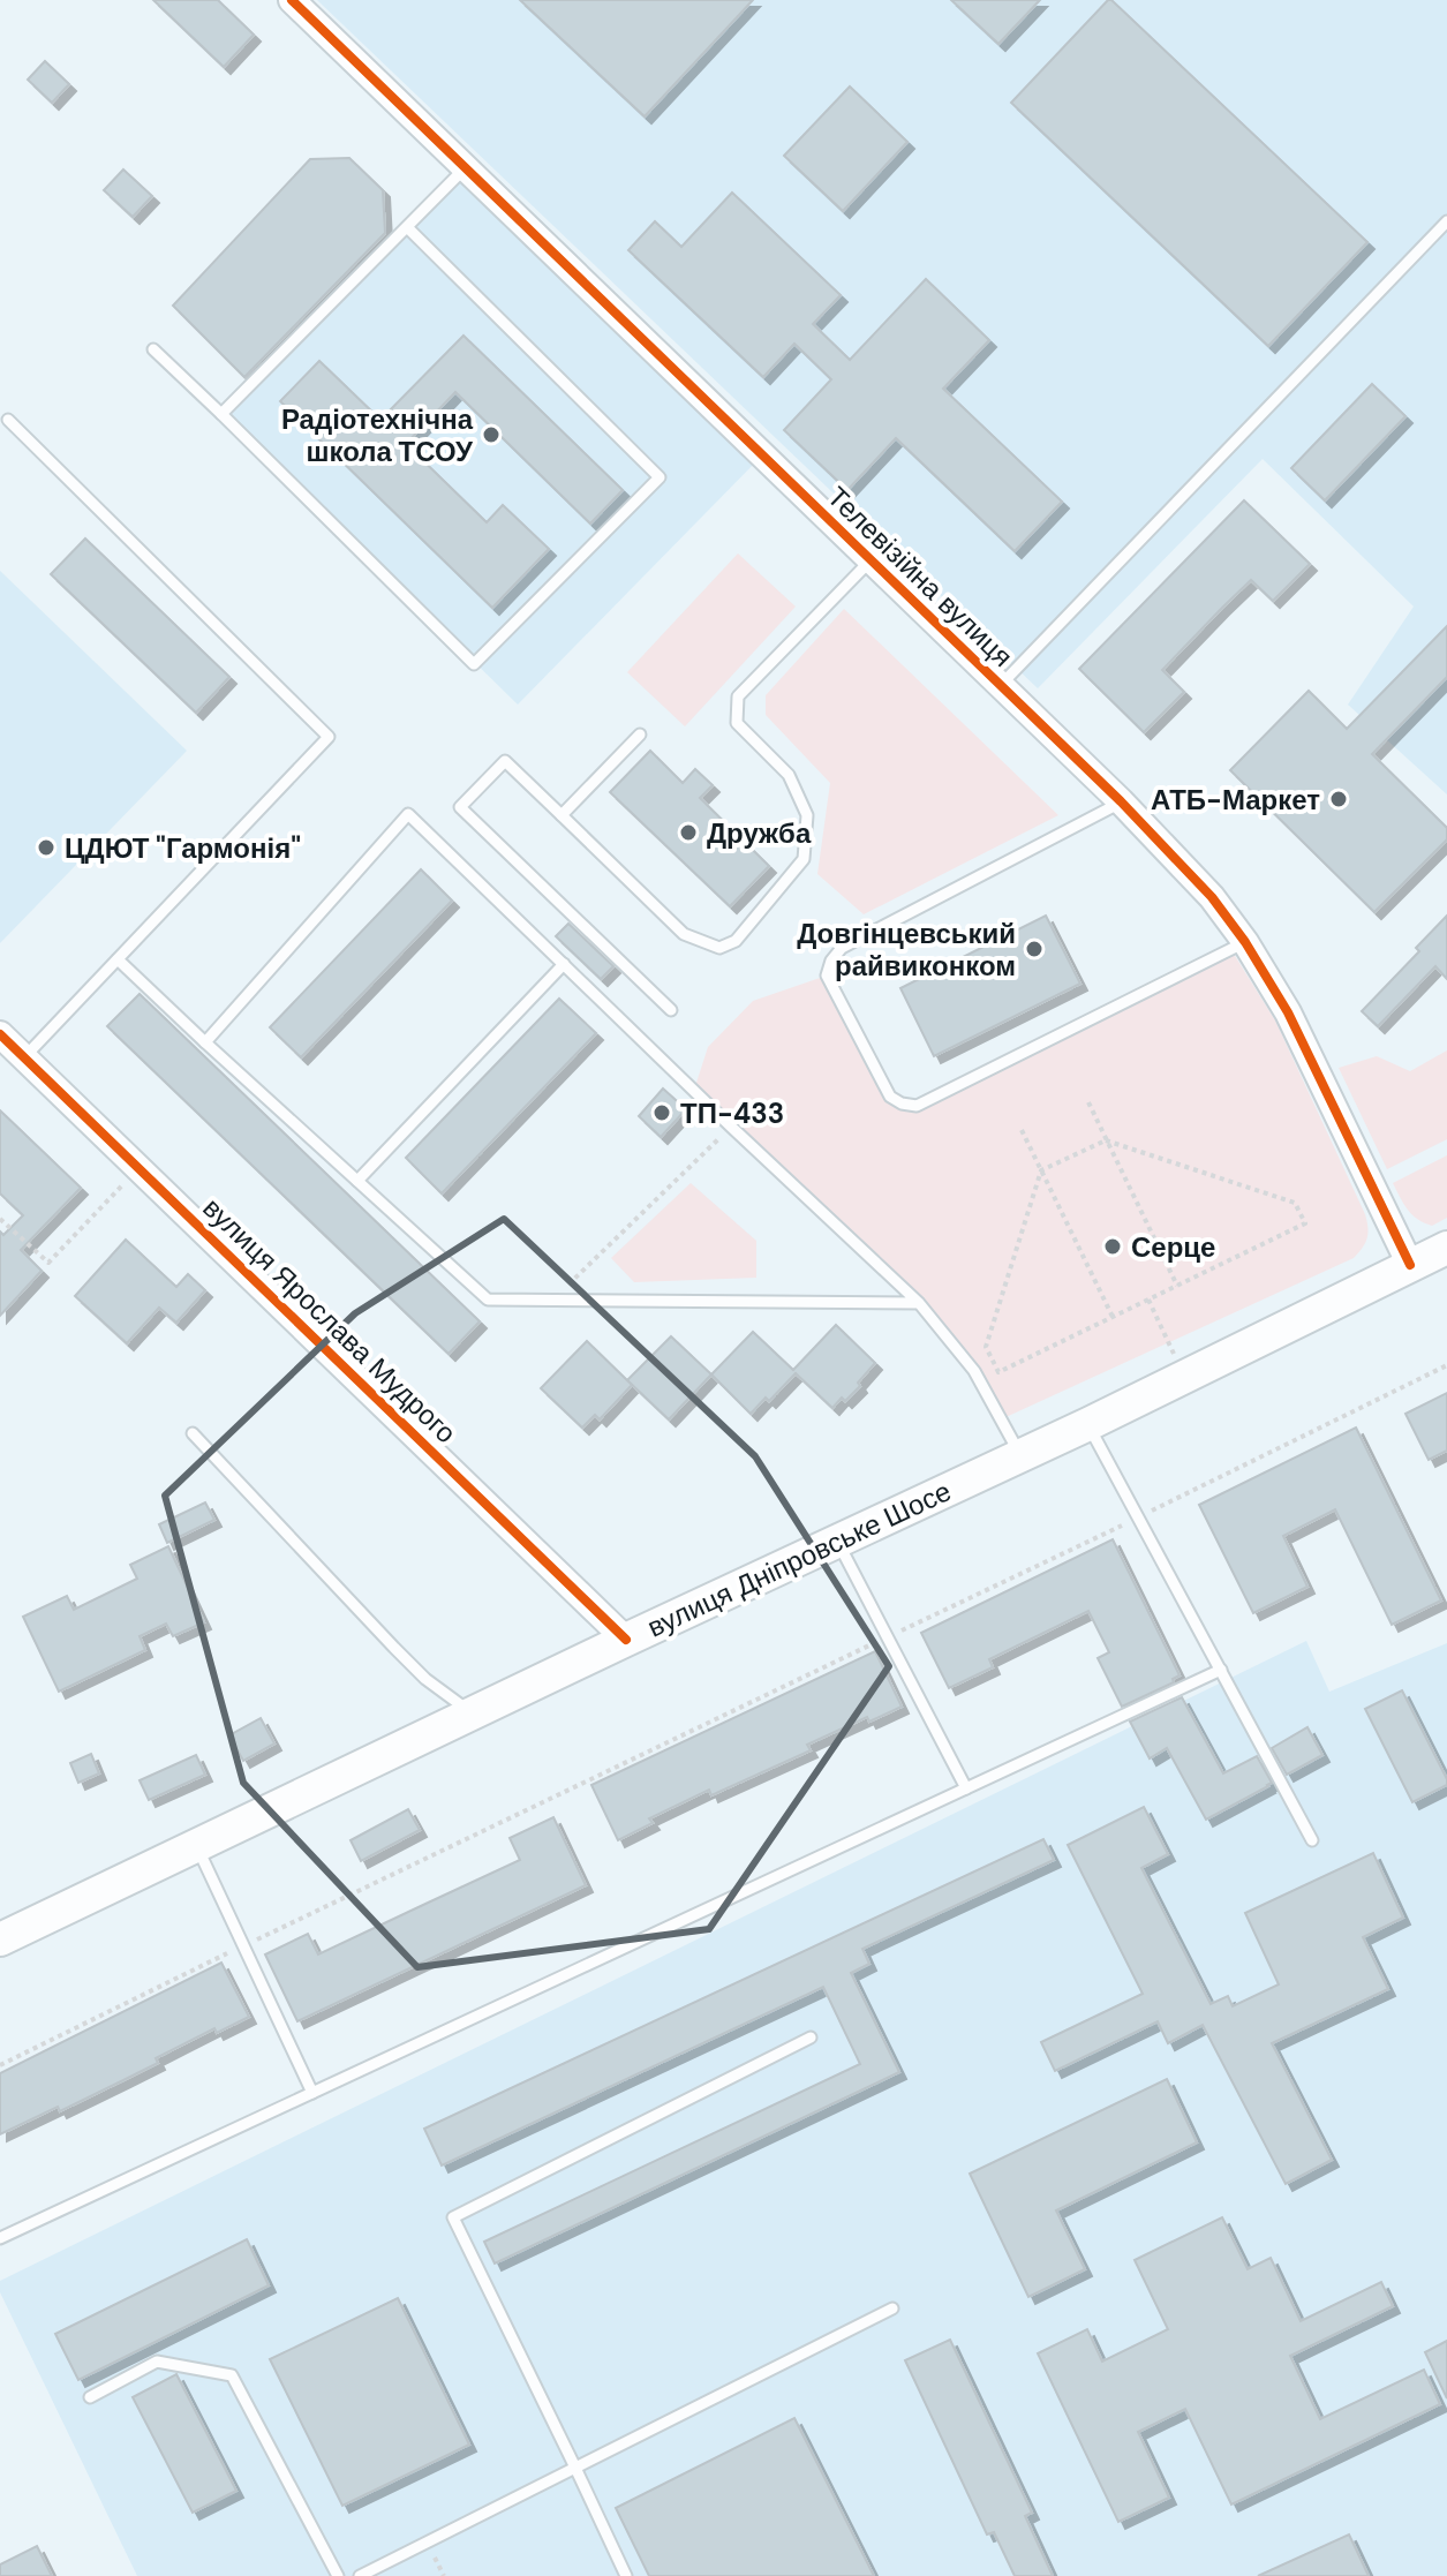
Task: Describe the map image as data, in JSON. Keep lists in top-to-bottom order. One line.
{"streets":{"main road":["вулиця Дніпровське Шосе"],"street":["Телевізійна вулиця","вулиця Ярослава Мудрого"]},"crossings":[["Телевізійна вулиця","вулиця Дніпровське Шосе"],["вулиця Ярослава Мудрого","вулиця Дніпровське Шосе"]],"places":["Радіотехнічна школа ТСОУ","АТБ-Маркет","Дружба","ЦДЮТ \"Гармонія\"","Довгінцевський райвиконком","ТП-433","Серце"]}
